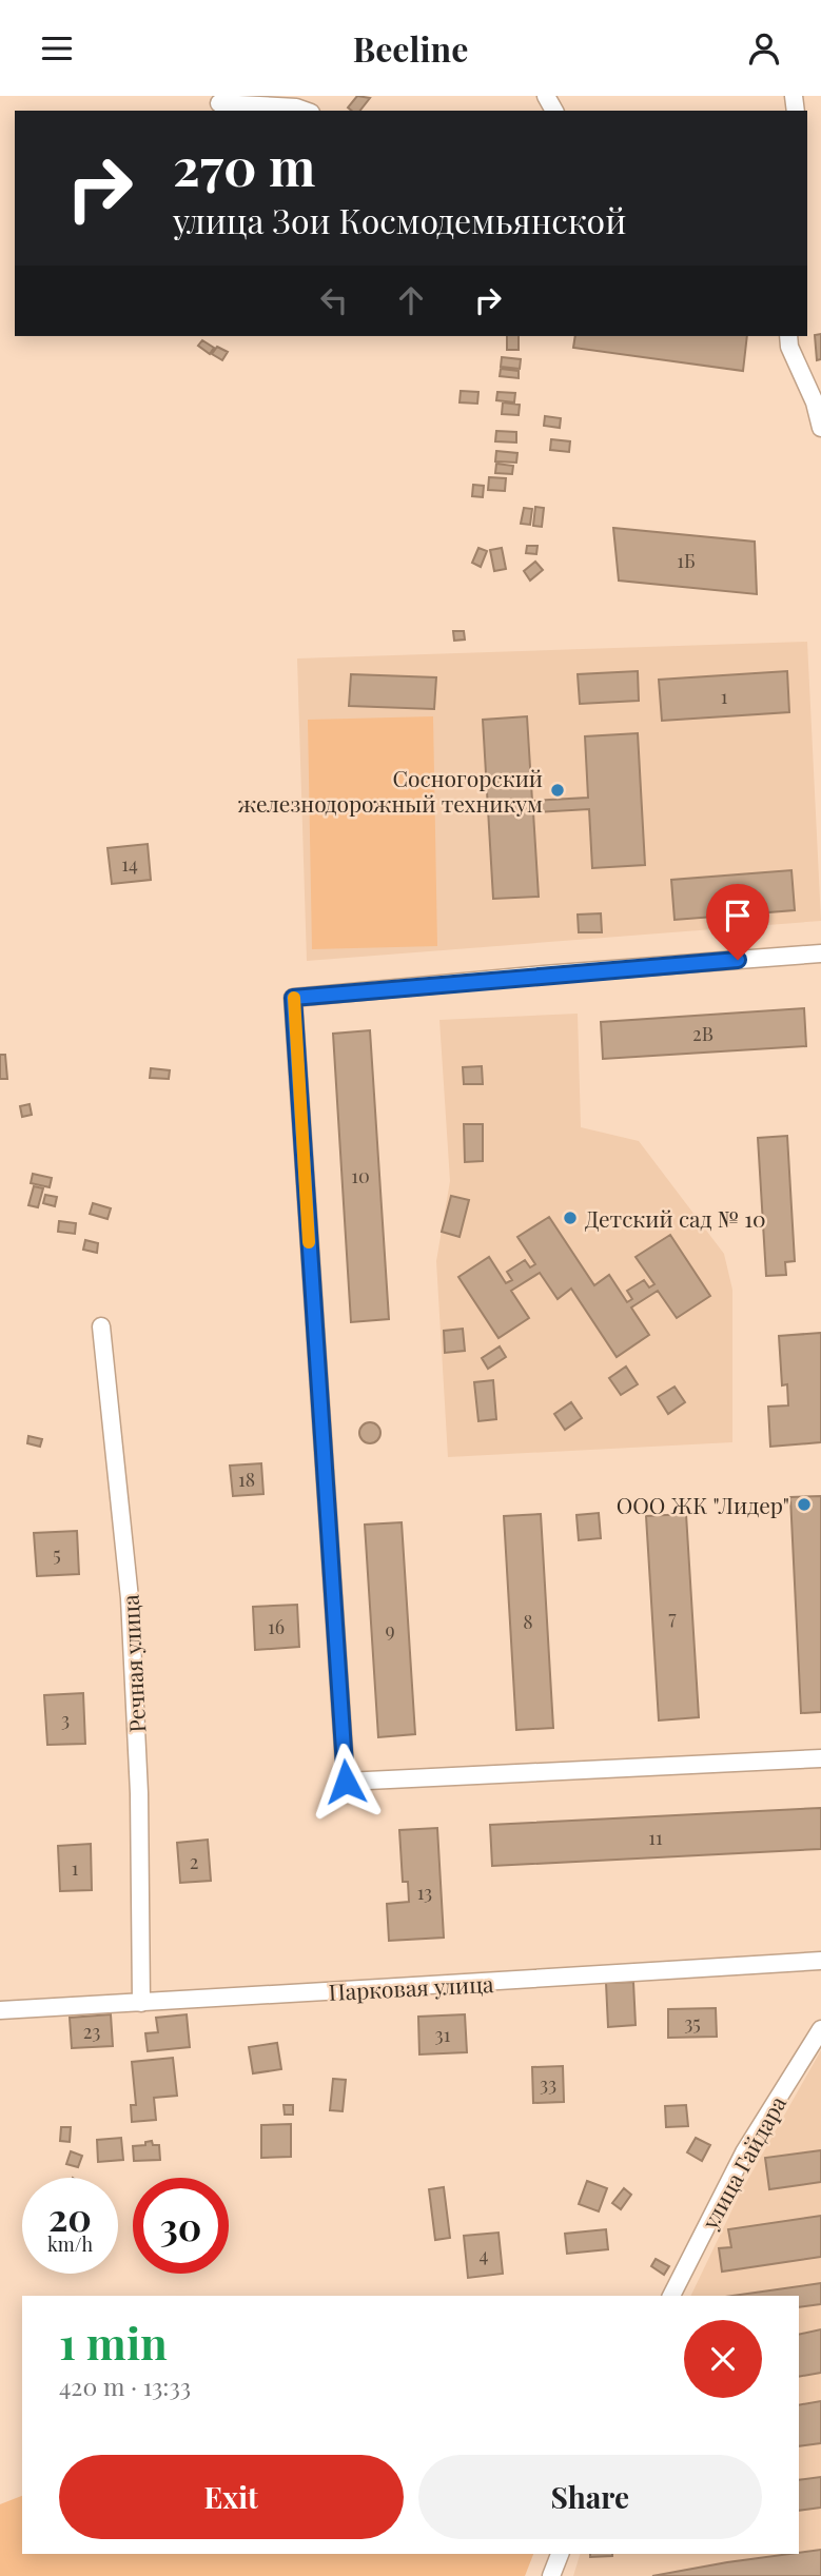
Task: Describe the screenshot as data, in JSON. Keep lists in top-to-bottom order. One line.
{"streets":{"street":["Речная улица","Парковая улица","улица Гайдара"]},"crossings":[["Речная улица","Парковая улица"]],"places":["Сосногорский железнодорожный техникум","Детский сад № 10","ООО ЖК \"Лидер\""],"house_numbers":["1Б","1","14","2В","10","18","5","7","8","16","9","3","11","2","1","13","35","23","31","33","4"],"page":{"header":"Beeline","turn":["270 m","улица Зои Космодемьянской"],"speed":"20 km/h","limit":"30","heading":["1 min","420 m · 13:33"],"buttons":["Exit","Share"]}}
